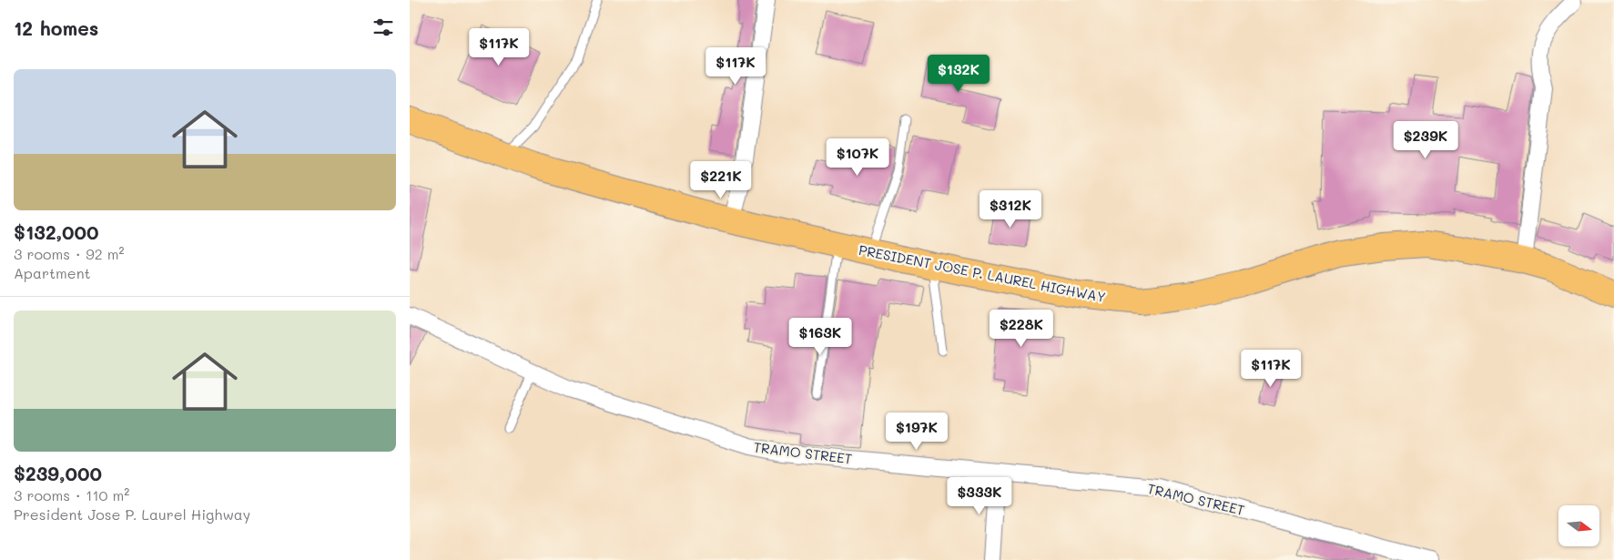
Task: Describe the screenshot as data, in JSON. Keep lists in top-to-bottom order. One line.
{"streets":{"highway":["PRESIDENT JOSE P. LAUREL HIGHWAY"],"street":["TRAMO STREET"]},"north":"right","page":{"heading":"12 homes","price":["$117K","$117K","$132K","$239K","$107K","$221K","$312K","$228K","$163K","$117K","$197K","$333K"],"list":[{"name":"$132,000","note":"3 rooms · 92 m² · Apartment"},{"name":"$239,000","note":"3 rooms · 110 m² · President Jose P. Laurel Highway"}]}}
